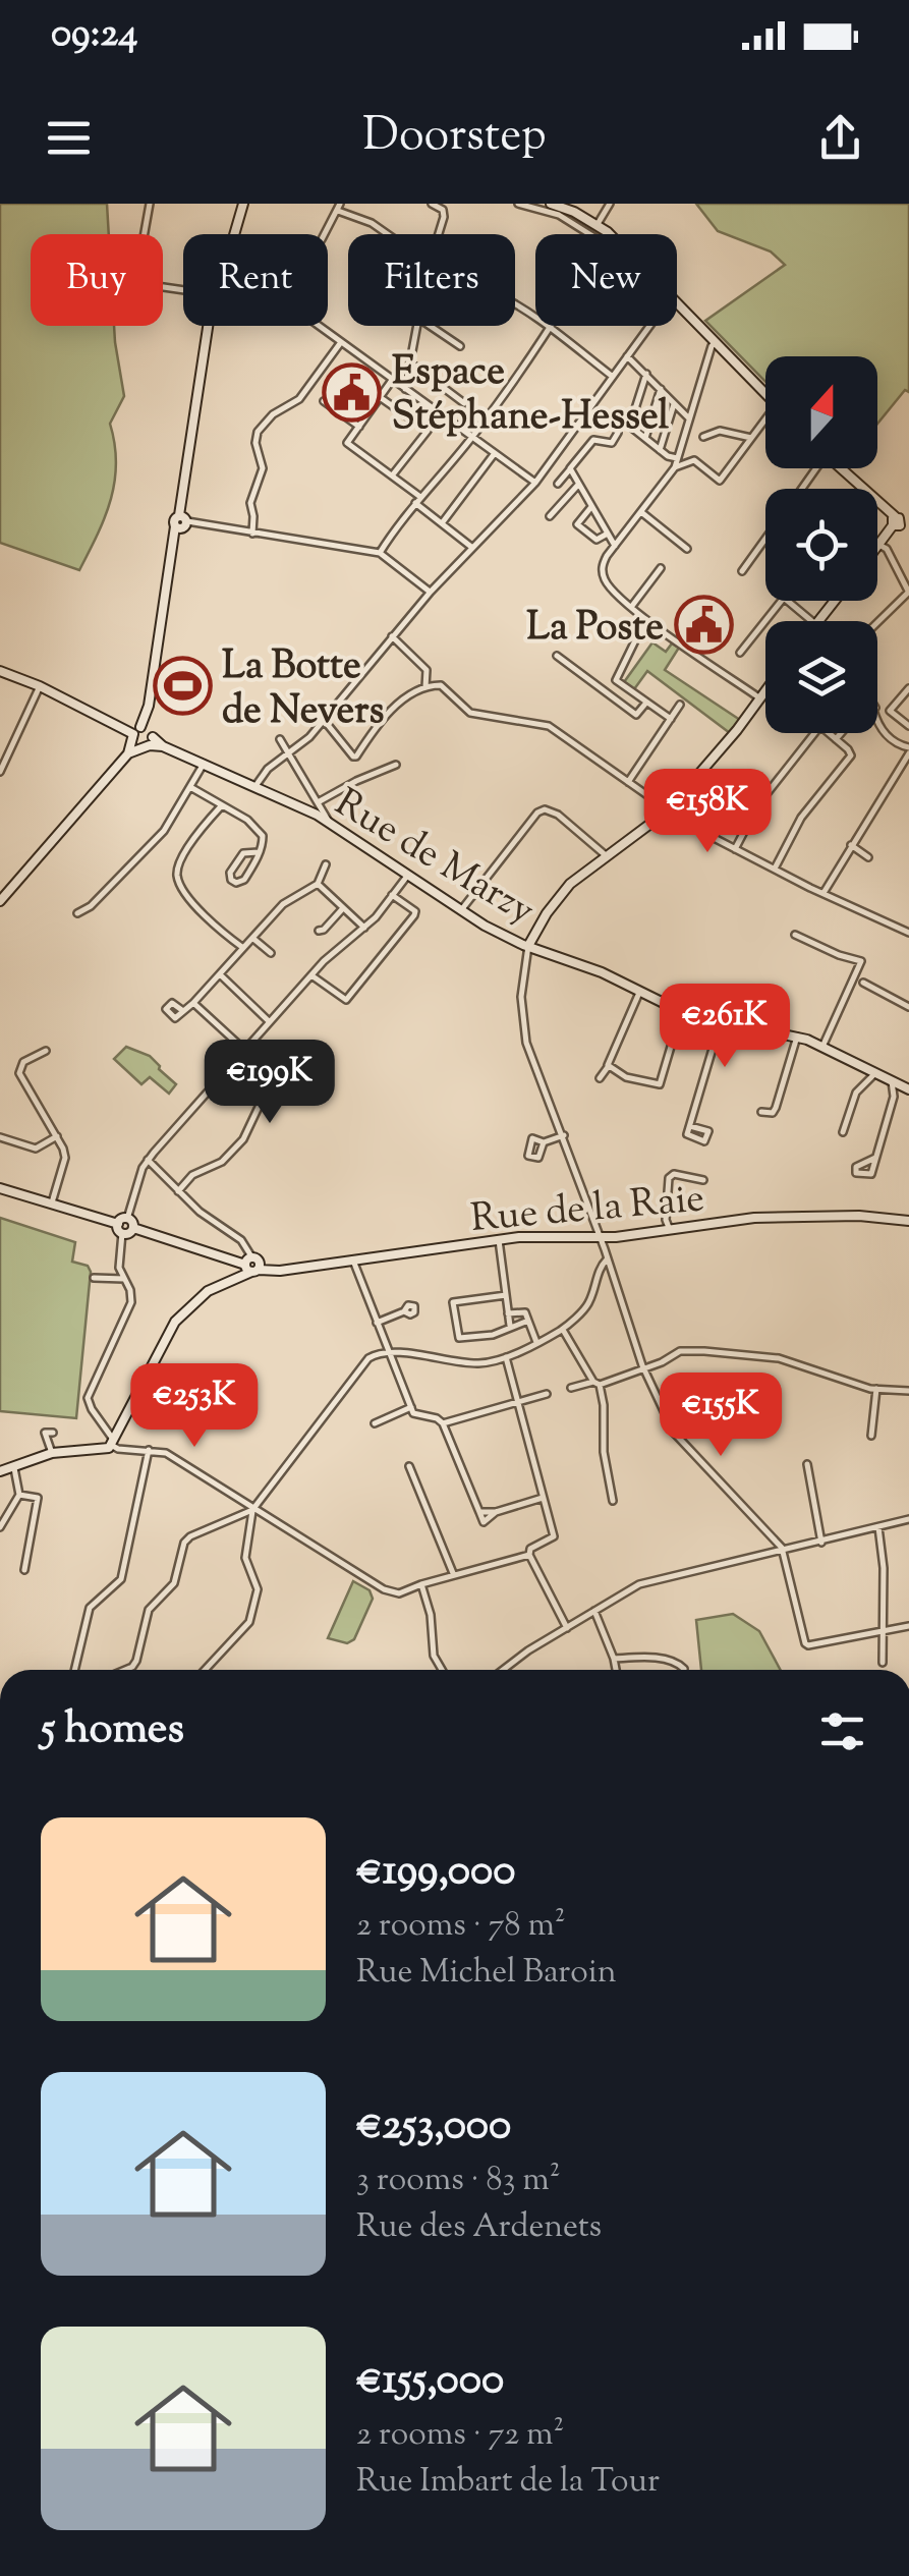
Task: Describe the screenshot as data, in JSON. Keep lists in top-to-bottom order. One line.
{"streets":{"main road":["Rue de Marzy","Rue de la Raie"]},"places":{"public building":["Espace Stéphane-Hessel","La Poste"],"sports":["La Botte de Nevers"]},"north":"top","page":{"status":"09:24","header":"Doorstep","chip":["Buy","Rent","Filters","New"],"price":["€158K","€261K","€199K","€253K","€155K"],"heading":"5 homes","list":[{"name":"€199,000","note":"2 rooms · 78 m² · Rue Michel Baroin"},{"name":"€253,000","note":"3 rooms · 83 m² · Rue des Ardenets"},{"name":"€155,000","note":"2 rooms · 72 m² · Rue Imbart de la Tour"}]}}
